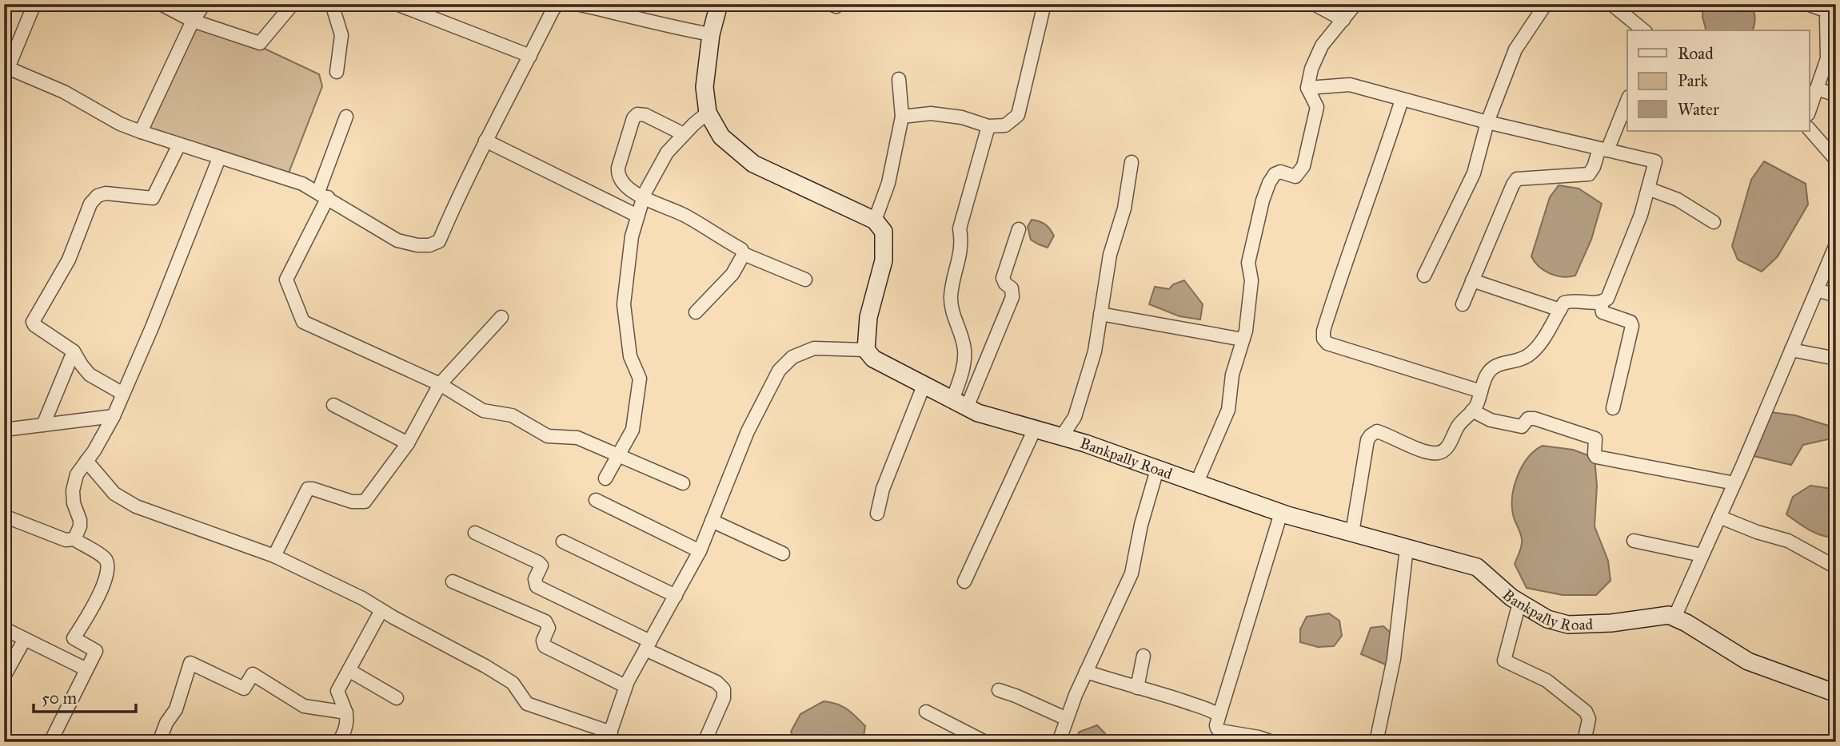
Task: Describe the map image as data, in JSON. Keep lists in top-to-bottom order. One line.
{"streets":{"street":["Bankpally Road"]},"legend":["Road","Park","Water"],"scale_bar":"50 m"}
